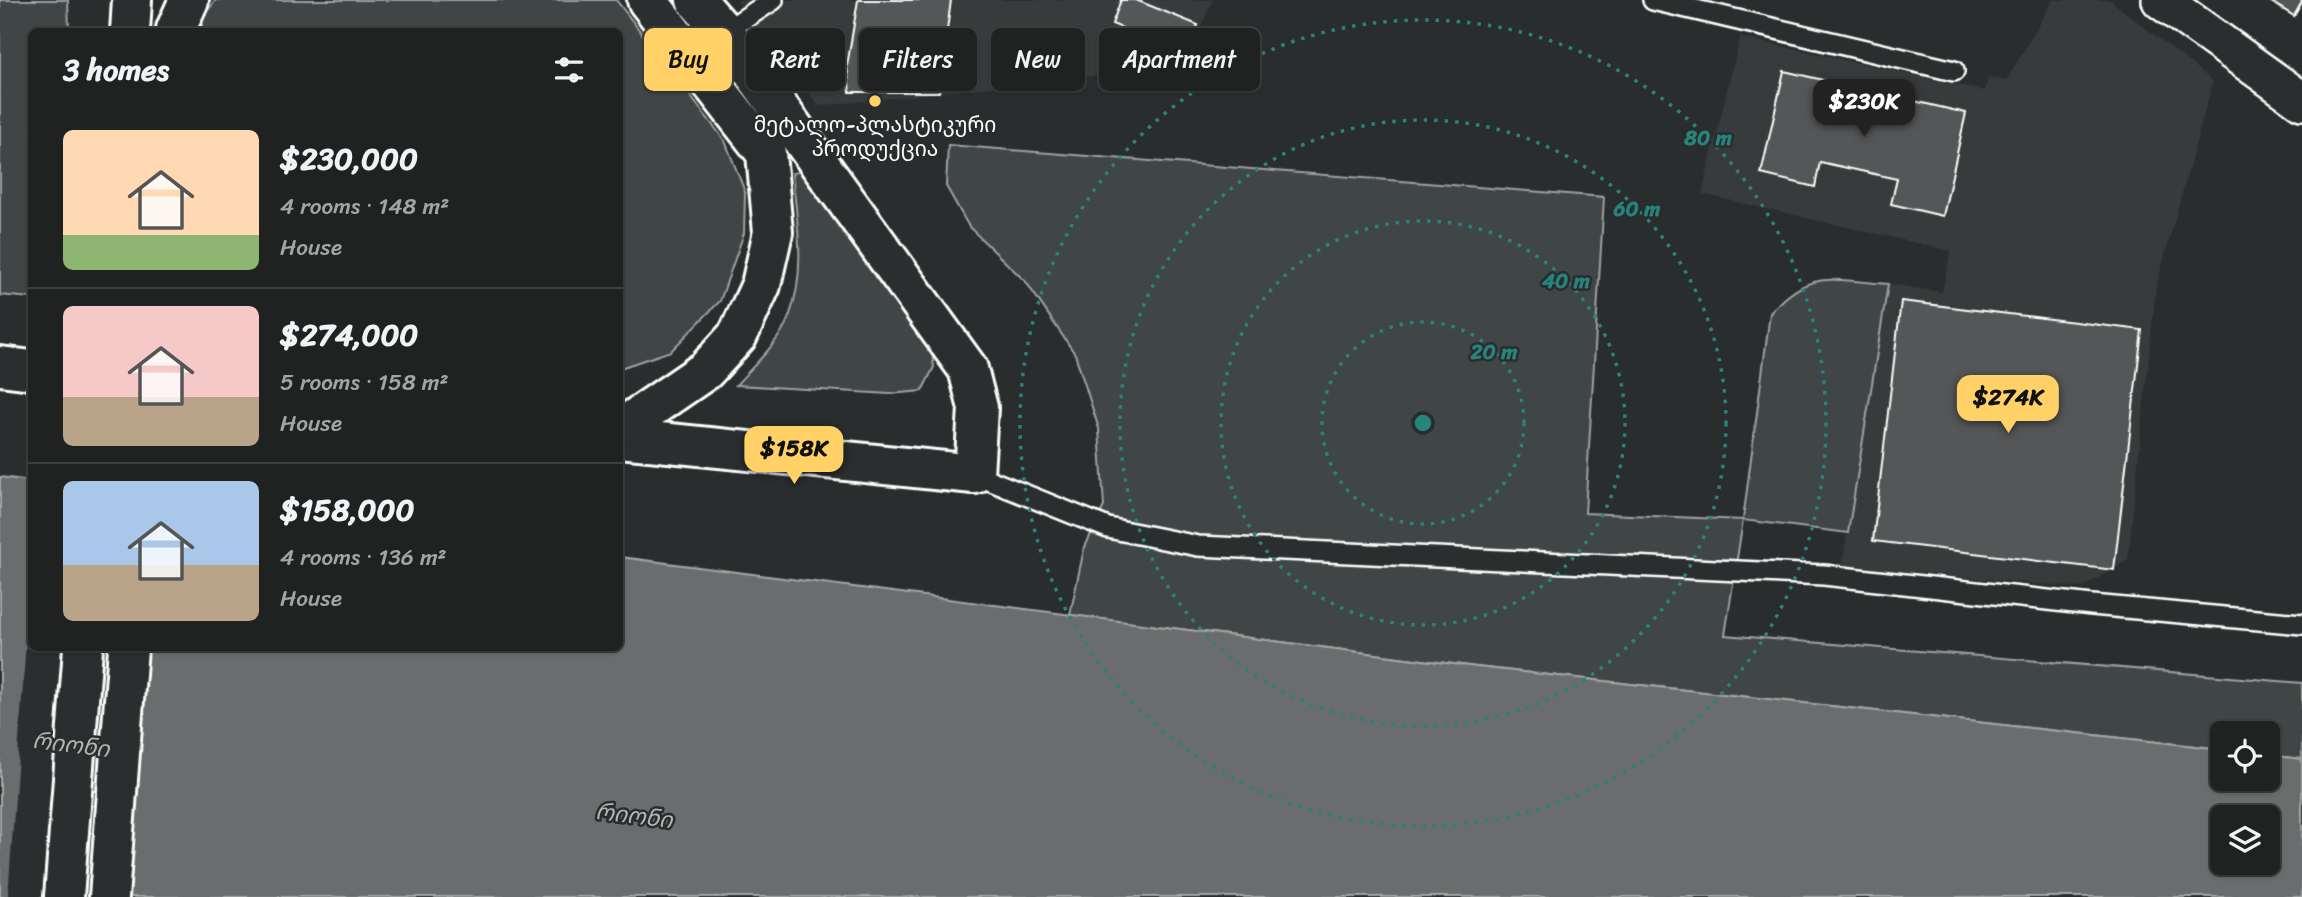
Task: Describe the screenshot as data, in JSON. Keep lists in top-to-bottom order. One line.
{"water":["რიონი"],"places":["მეტალო-პლასტიკური პროდუქცია"],"page":{"chip":["Buy","Rent","Filters","New","Apartment"],"heading":"3 homes","price":["$230K","$274K","$158K"],"list":[{"name":"$230,000","note":"4 rooms · 148 m² · House"},{"name":"$274,000","note":"5 rooms · 158 m² · House"},{"name":"$158,000","note":"4 rooms · 136 m² · House"}]},"rings":["80 m","60 m","40 m","20 m"]}
